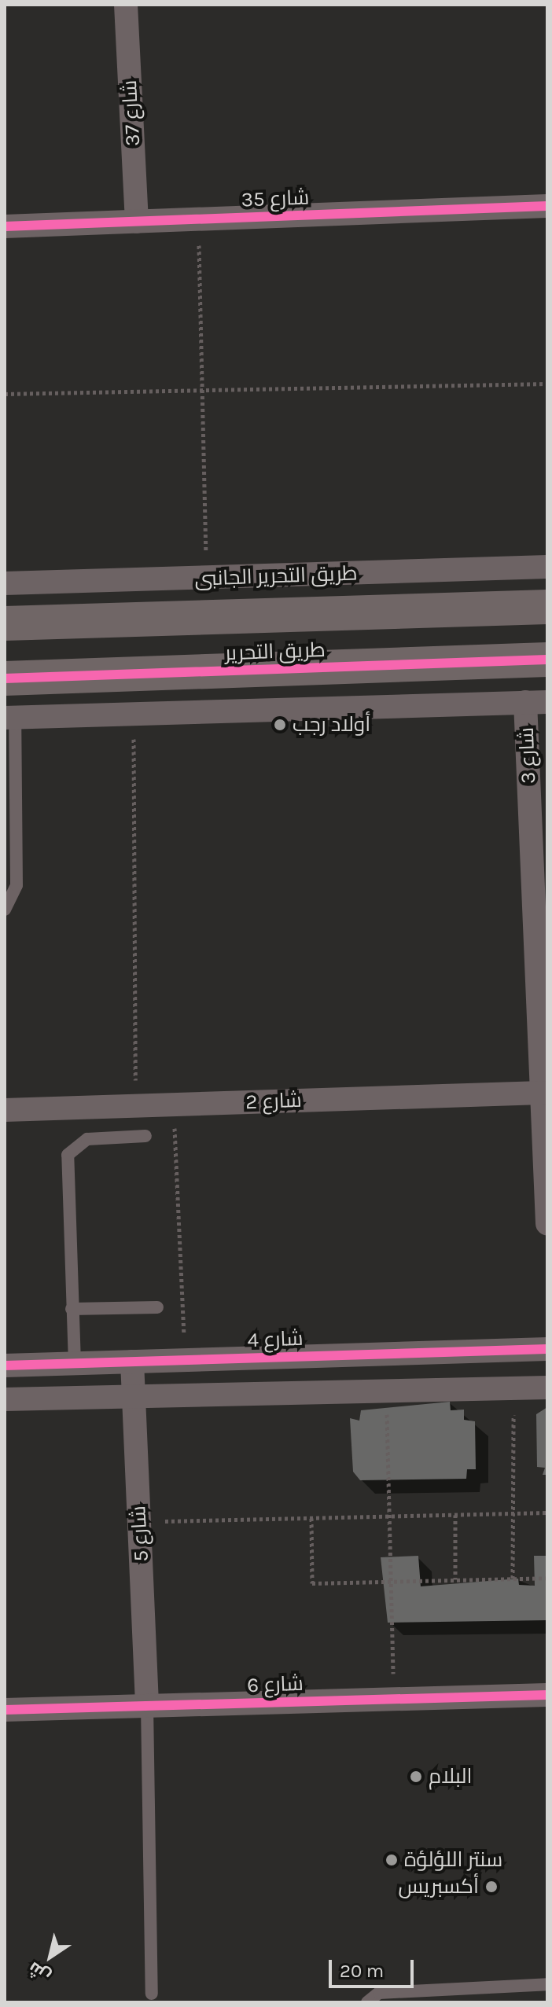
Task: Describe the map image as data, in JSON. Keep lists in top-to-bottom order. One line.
{"streets":{"street":["شارع 37","شارع 35","طريق التحرير الجانبى","طريق التحرير","شارع 3","شارع 2","شارع 4","شارع 5","شارع 6"]},"crossings":[["شارع 37","شارع 35"],["شارع 3","شارع 2"],["شارع 4","شارع 5"],["شارع 5","شارع 6"]],"places":["أولاد رجب","البلام","سنتر اللؤلؤة","أكسبريس"],"scale_bar":"20 m","north":"bottom left"}
